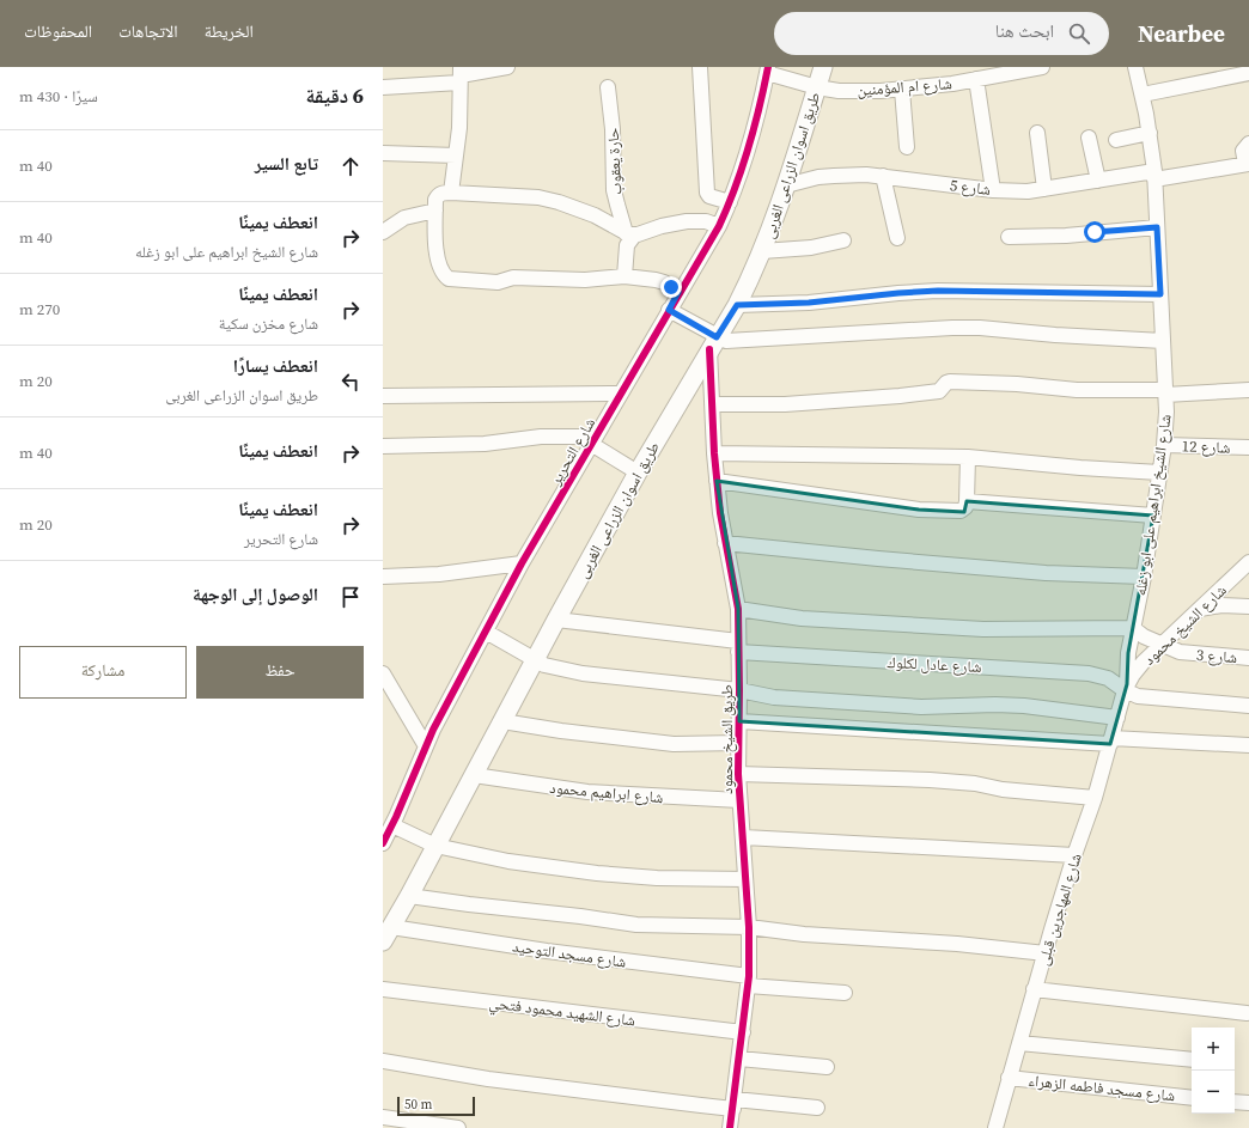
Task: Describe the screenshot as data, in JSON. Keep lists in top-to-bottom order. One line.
{"streets":{"main road":["طريق اسوان الزراعى الغربى"],"street":["شارع ام المؤمنين","حارة يعقوب","شارع 5","شارع 12","شارع التحرير","شارع الشيخ ابراهيم على ابو زغله","شارع الشيخ محمود","شارع 3","شارع عادل لكلوك","طريق الشيخ محمود","شارع ابراهيم محمود","شارع المهاجرين قبلى","شارع مسجد التوحيد","شارع الشهيد محمود فتحي","شارع مسجد فاطمه الزهراء"]},"crossings":[["شارع ام المؤمنين","طريق اسوان الزراعى الغربى"],["شارع ام المؤمنين","شارع التحرير"],["طريق اسوان الزراعى الغربى","شارع 5"],["طريق اسوان الزراعى الغربى","شارع عادل لكلوك"],["طريق اسوان الزراعى الغربى","طريق الشيخ محمود"],["طريق اسوان الزراعى الغربى","شارع ابراهيم محمود"],["طريق اسوان الزراعى الغربى","شارع مسجد التوحيد"],["شارع 5","شارع الشيخ ابراهيم على ابو زغله"],["شارع 12","شارع الشيخ ابراهيم على ابو زغله"],["شارع الشيخ ابراهيم على ابو زغله","شارع الشيخ محمود"],["شارع الشيخ ابراهيم على ابو زغله","شارع 3"],["شارع الشيخ ابراهيم على ابو زغله","شارع عادل لكلوك"],["شارع الشيخ ابراهيم على ابو زغله","شارع المهاجرين قبلى"],["شارع الشيخ محمود","شارع 3"],["شارع الشيخ محمود","شارع عادل لكلوك"],["شارع الشيخ محمود","شارع المهاجرين قبلى"],["شارع عادل لكلوك","طريق الشيخ محمود"],["شارع عادل لكلوك","شارع المهاجرين قبلى"],["طريق الشيخ محمود","شارع ابراهيم محمود"],["طريق الشيخ محمود","شارع مسجد التوحيد"],["طريق الشيخ محمود","شارع الشهيد محمود فتحي"],["شارع المهاجرين قبلى","شارع مسجد فاطمه الزهراء"]],"scale_bar":"50 m","page":{"header":"Nearbee","search":"ابحث هنا","nav":["الخريطة","الاتجاهات","المحفوظات"],"heading":["6 دقيقة","سيرًا · 430 m"],"list":[["تابع السير","40 m"],["انعطف يمينًا","شارع الشيخ ابراهيم على ابو زغله","40 m"],["انعطف يمينًا","شارع مخزن سكية","270 m"],["انعطف يسارًا","طريق اسوان الزراعى الغربى","20 m"],["انعطف يمينًا","40 m"],["انعطف يمينًا","شارع التحرير","20 m"],"الوصول إلى الوجهة"],"buttons":["حفظ","مشاركة"],"map_buttons":["+","−"],"scale":"50 m"}}
